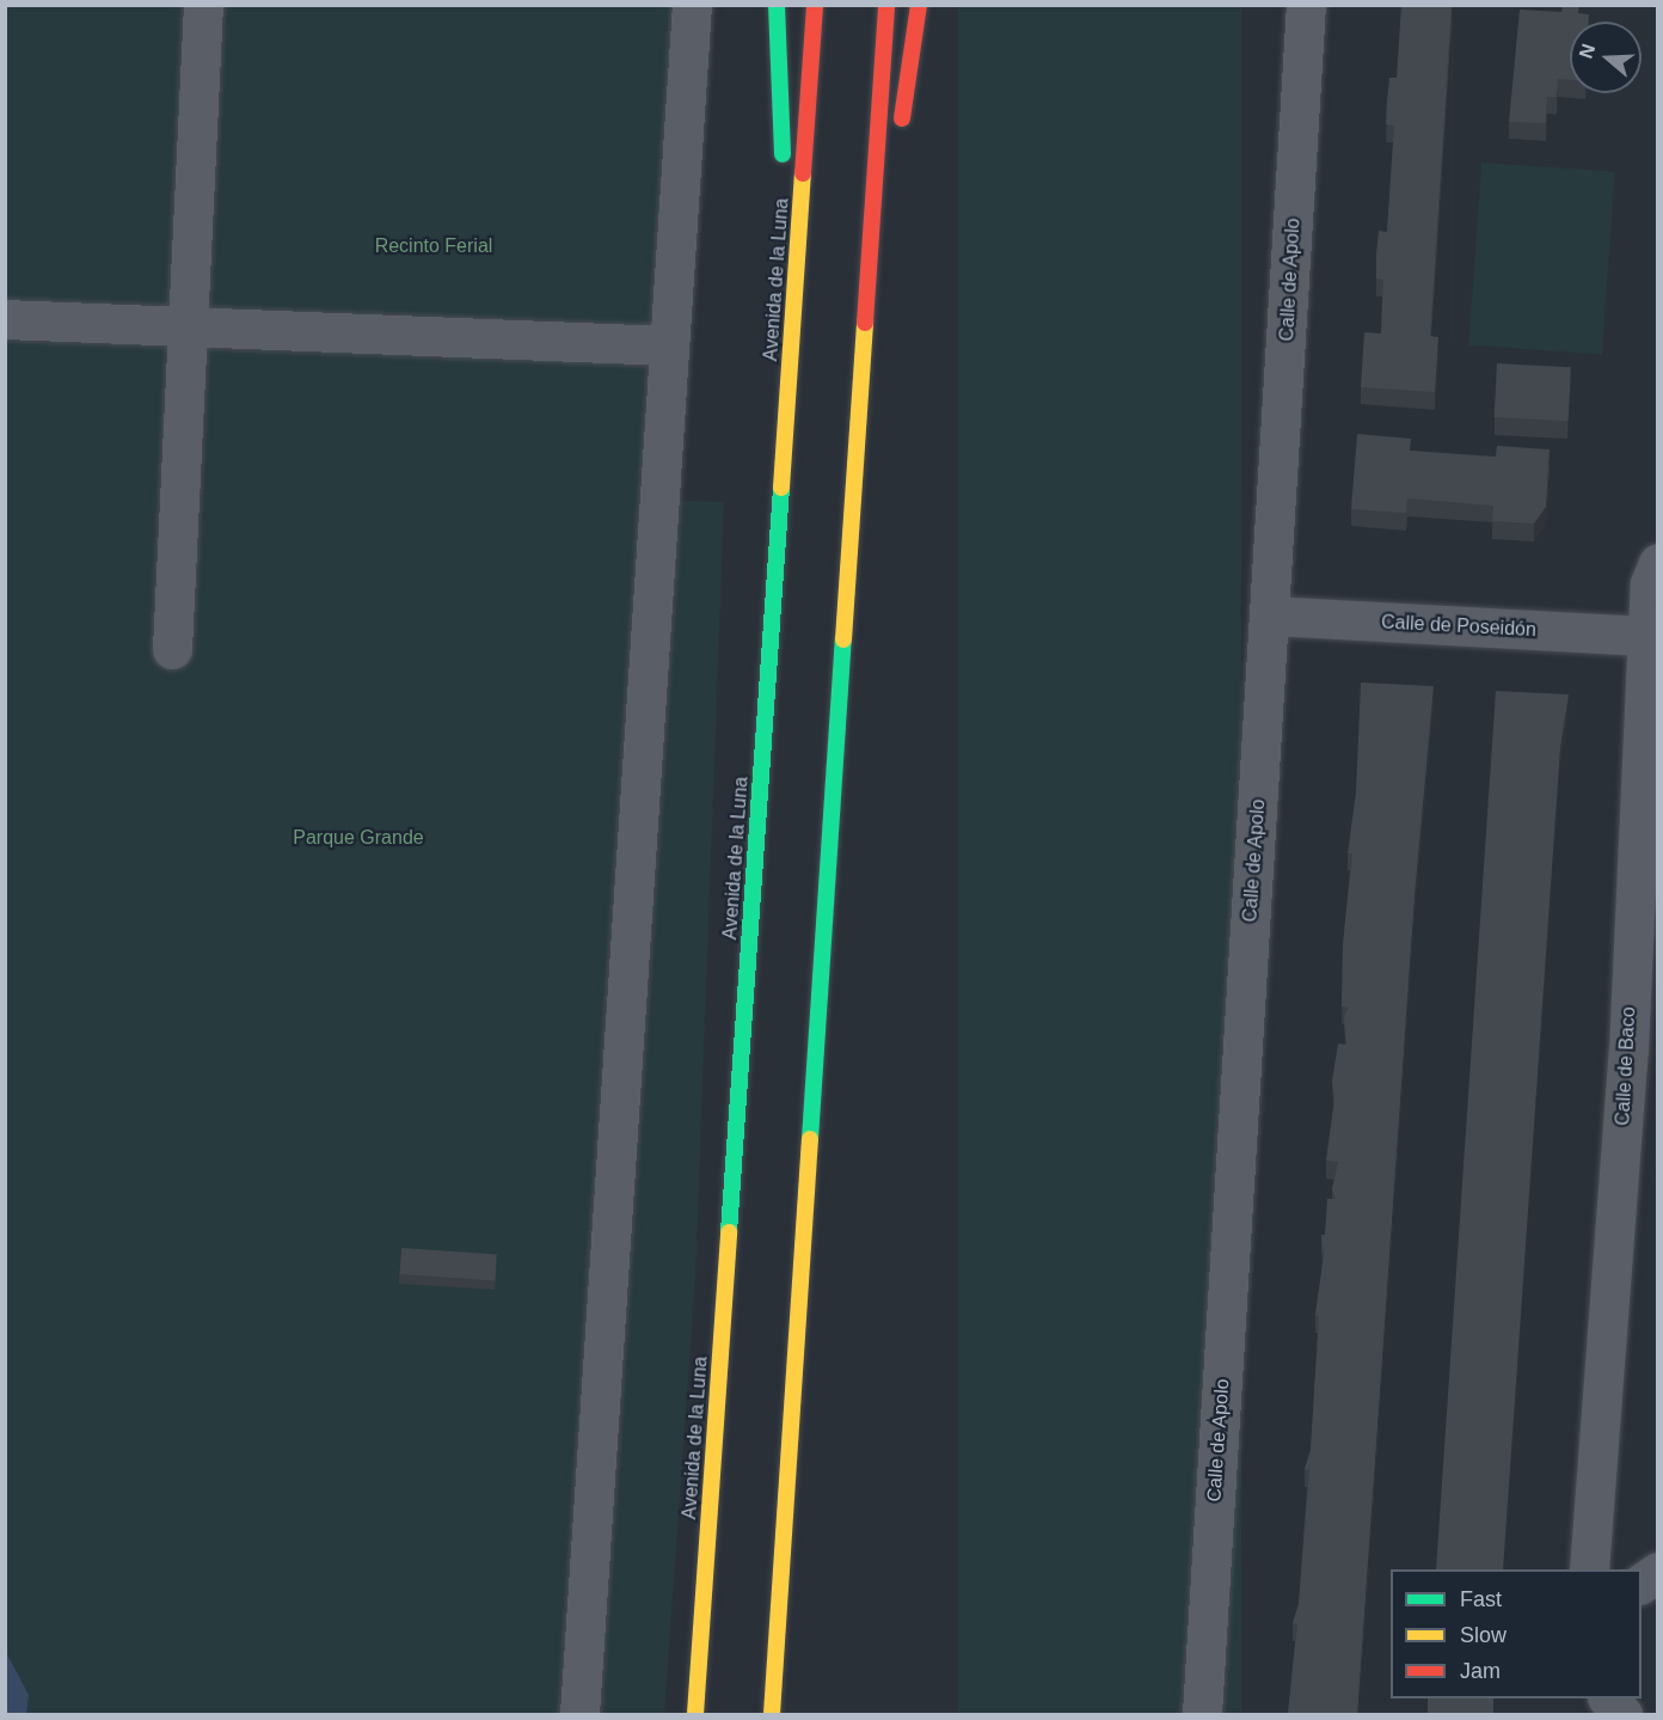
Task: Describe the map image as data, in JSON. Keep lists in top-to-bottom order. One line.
{"streets":{"main road":["Avenida de la Luna"],"street":["Calle de Apolo","Calle de Poseidón","Calle de Baco"]},"crossings":[["Calle de Apolo","Calle de Poseidón"],["Calle de Poseidón","Calle de Baco"]],"parks":["Recinto Ferial","Parque Grande"],"legend":["Fast","Slow","Jam"],"north":"left"}
